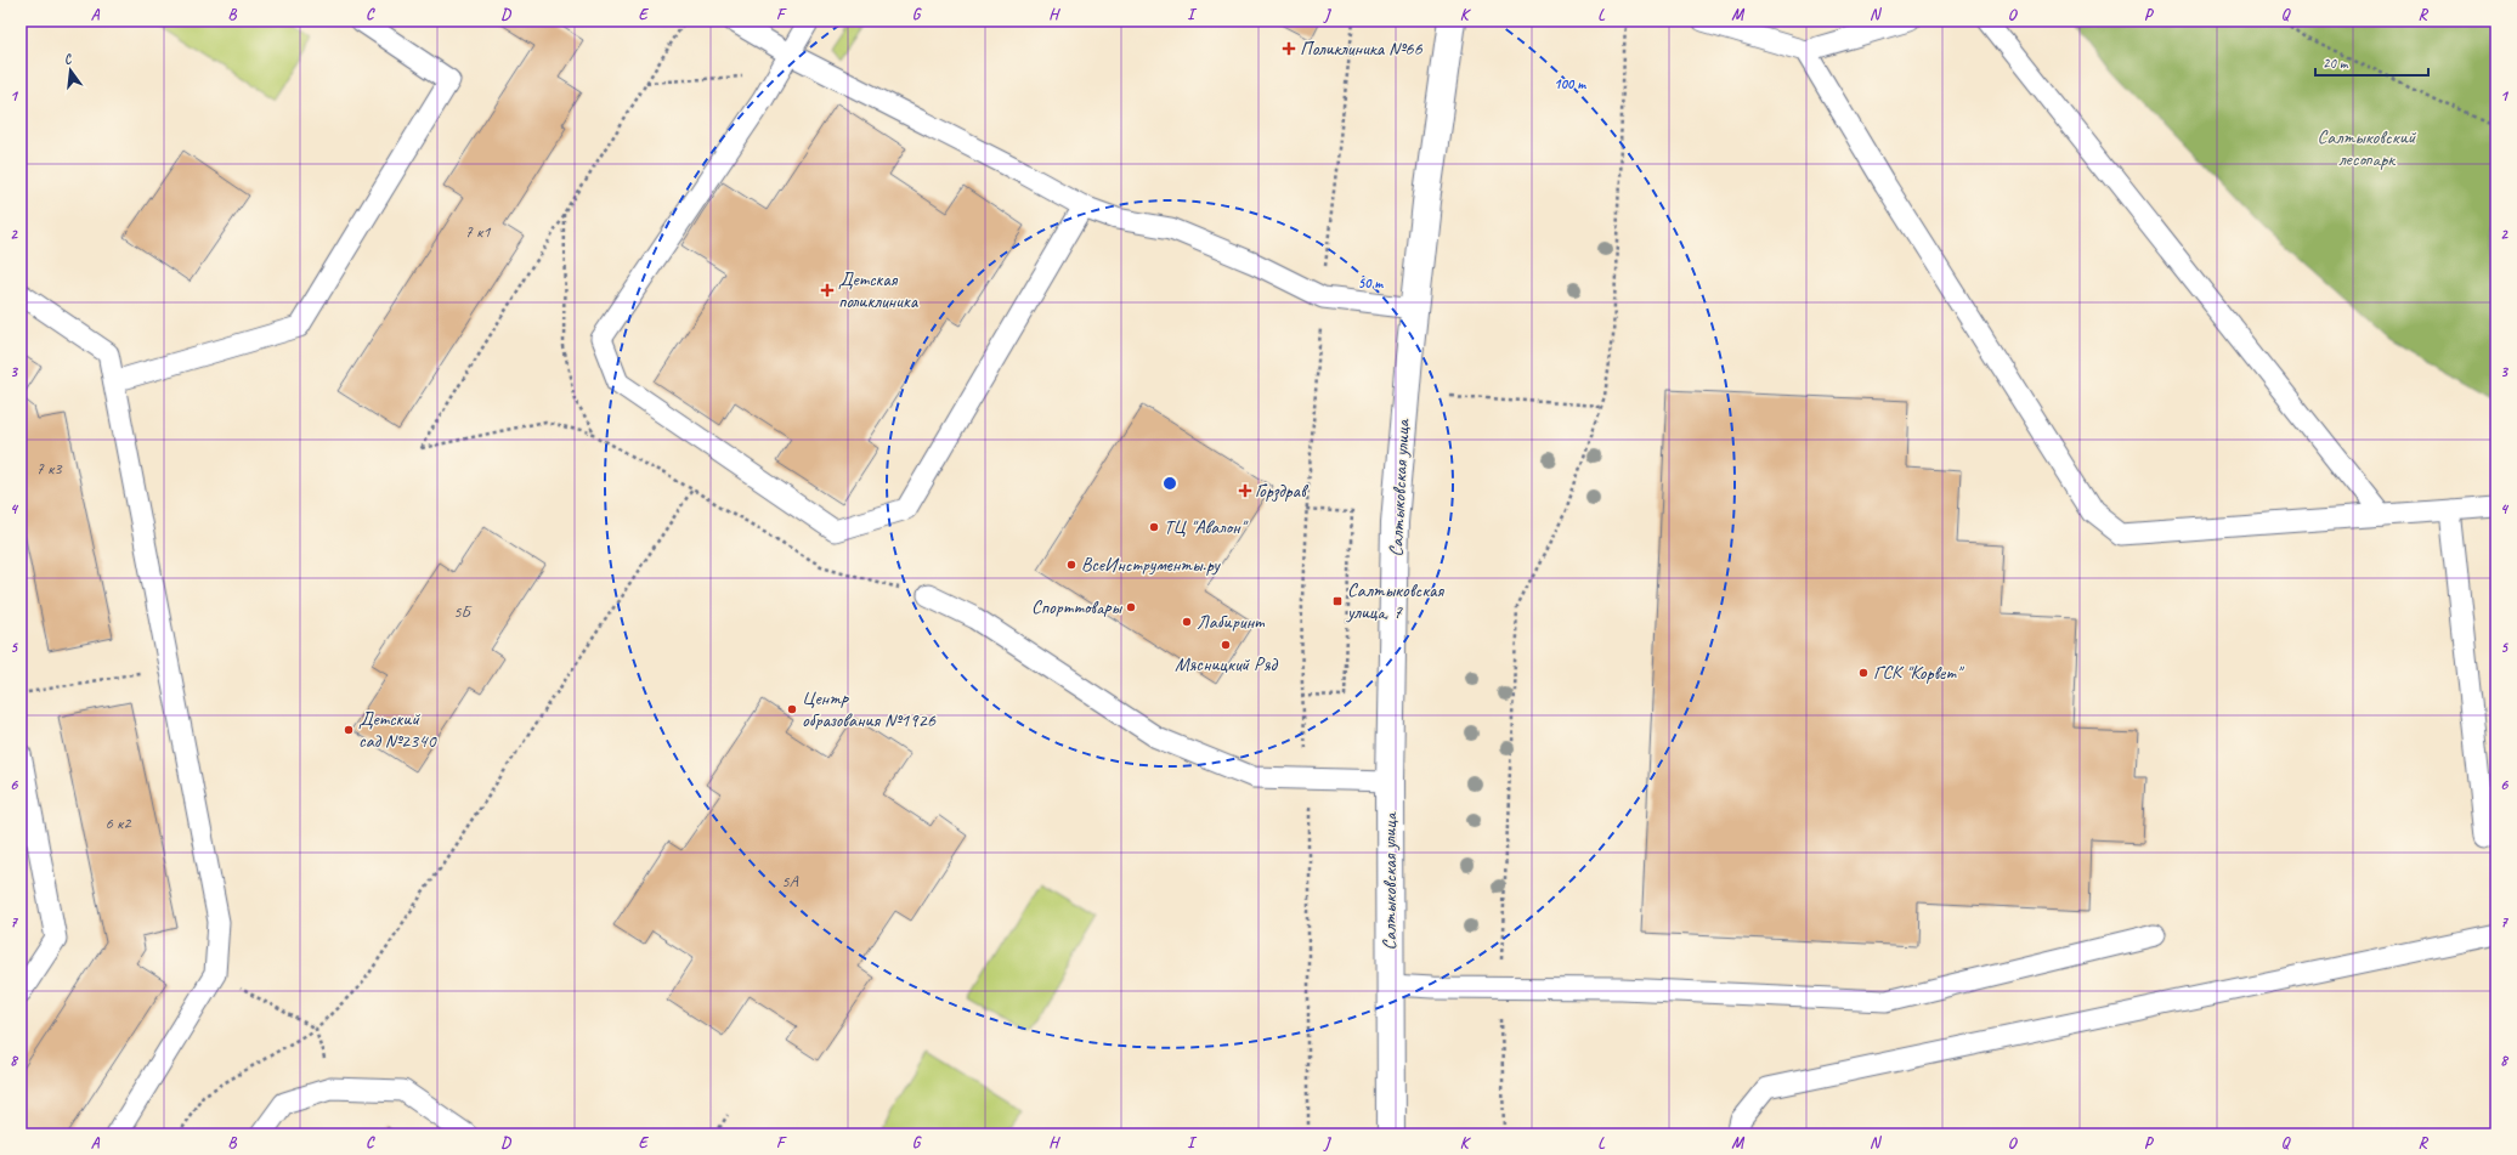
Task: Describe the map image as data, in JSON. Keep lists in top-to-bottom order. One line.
{"streets":{"street":["Салтыковская улица"]},"parks":["Салтыковский лесопарк"],"places":{"health":["Поликлиника №66","Детская поликлиника","Горздрав"],"other":["ТЦ \"Авалон\"","ВсеИнструменты.ру","Спорттовары","Лабиринт","Мясницкий Ряд","ГСК \"Корвет\"","Центр образования №1926","Детский сад №2340"],"transit":["Салтыковская улица, 7"]},"house_numbers":["7 к1","7 к3","5Б","6 к2","5А"],"scale_bar":"20 m","north":"top","grid":{"columns":["A","B","C","D","E","F","G","H","I","J","K","L","M","N","O","P","Q","R"],"rows":["1","2","3","4","5","6","7","8"]},"rings":["100 m","50 m"]}
